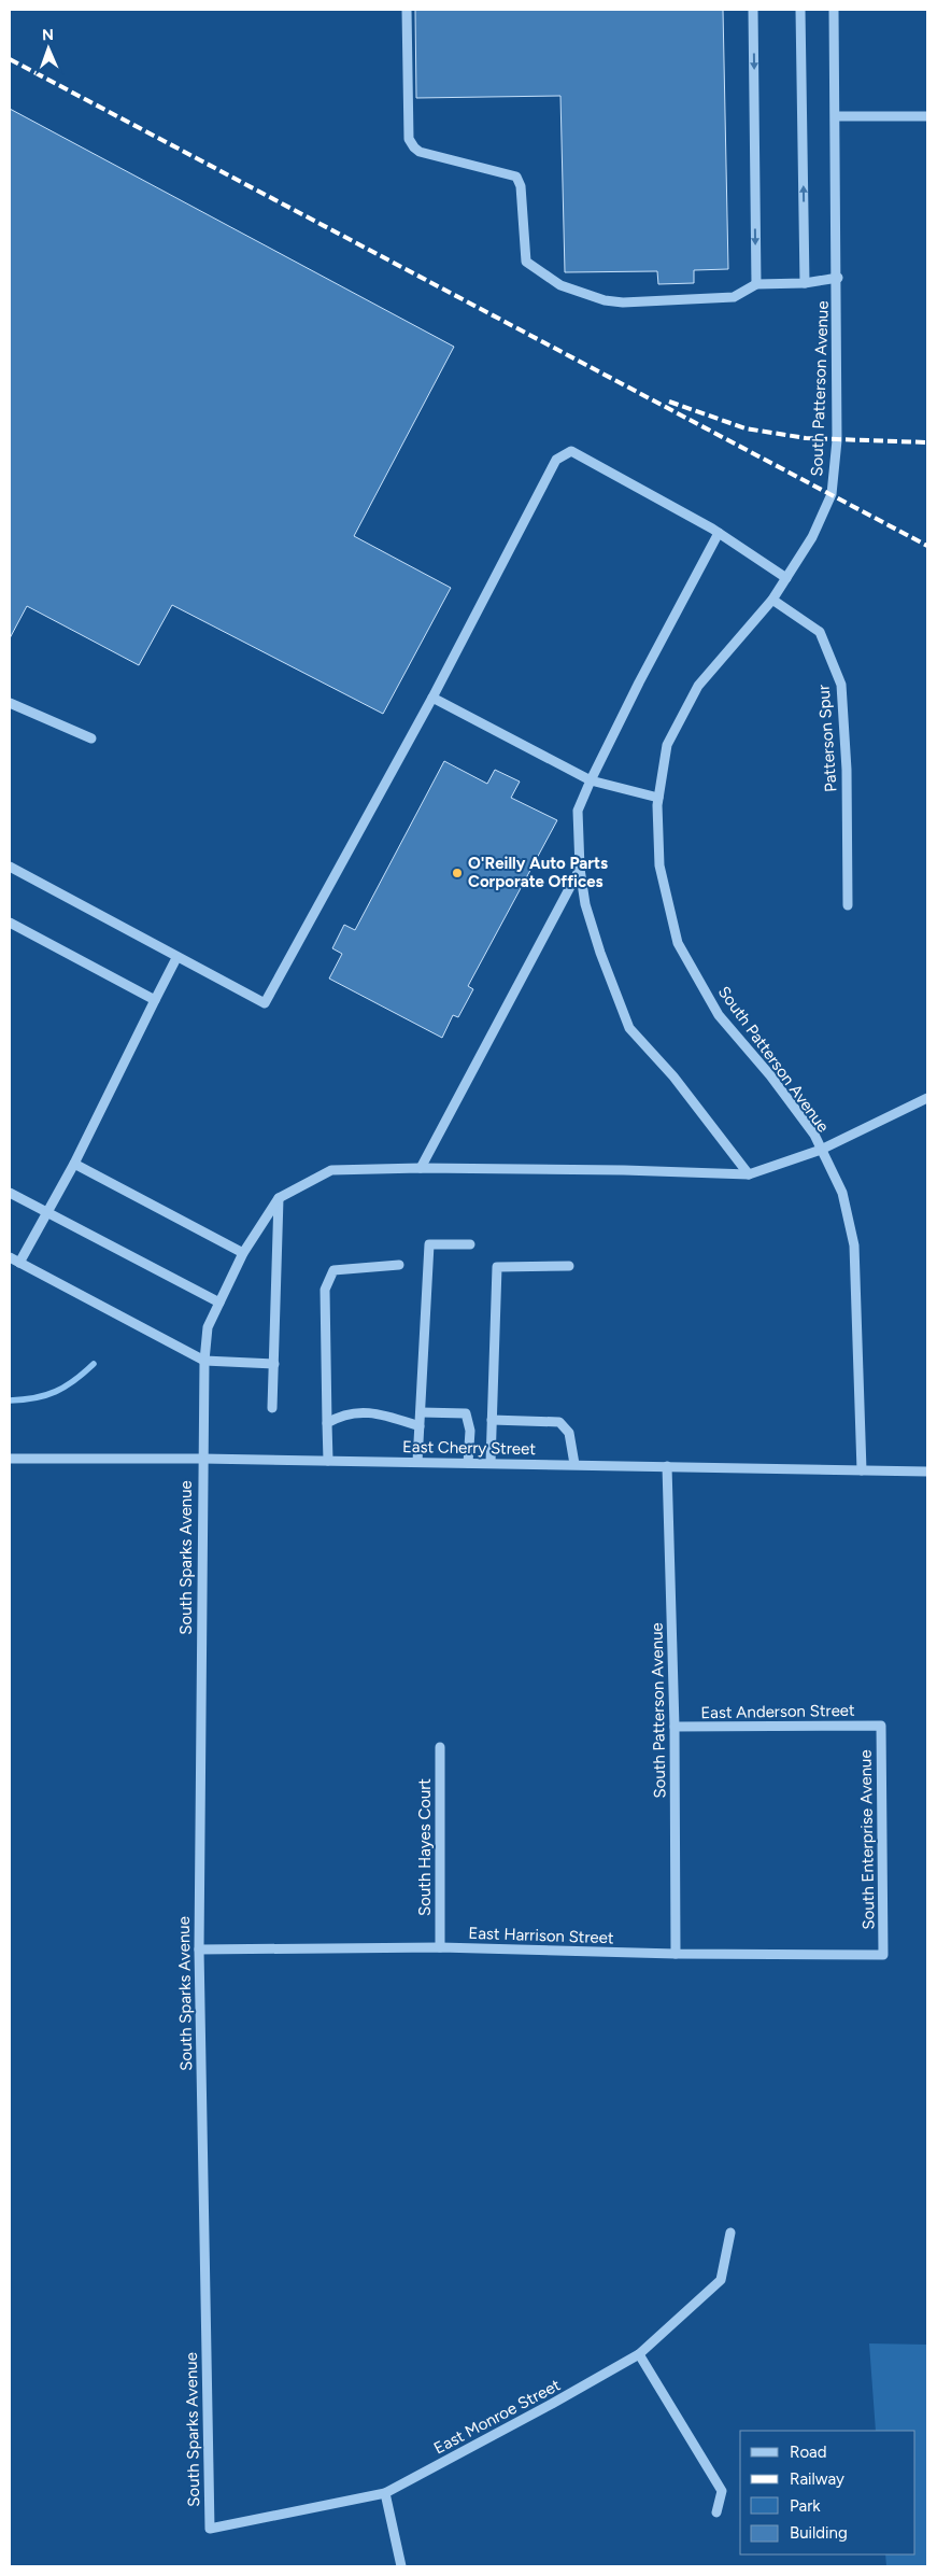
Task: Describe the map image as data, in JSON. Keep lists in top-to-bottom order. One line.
{"streets":{"street":["South Patterson Avenue","Patterson Spur","East Cherry Street","South Sparks Avenue","East Anderson Street","South Enterprise Avenue","South Hayes Court","East Harrison Street","East Monroe Street"]},"crossings":[["South Patterson Avenue","Patterson Spur"],["South Patterson Avenue","East Cherry Street"],["South Patterson Avenue","East Anderson Street"],["South Patterson Avenue","East Harrison Street"],["East Cherry Street","South Sparks Avenue"],["South Sparks Avenue","East Harrison Street"],["South Sparks Avenue","East Monroe Street"],["East Anderson Street","South Enterprise Avenue"],["South Enterprise Avenue","East Harrison Street"],["South Hayes Court","East Harrison Street"]],"places":["O'Reilly Auto Parts Corporate Offices"],"legend":["Road","Railway","Park","Building"],"north":"top"}
